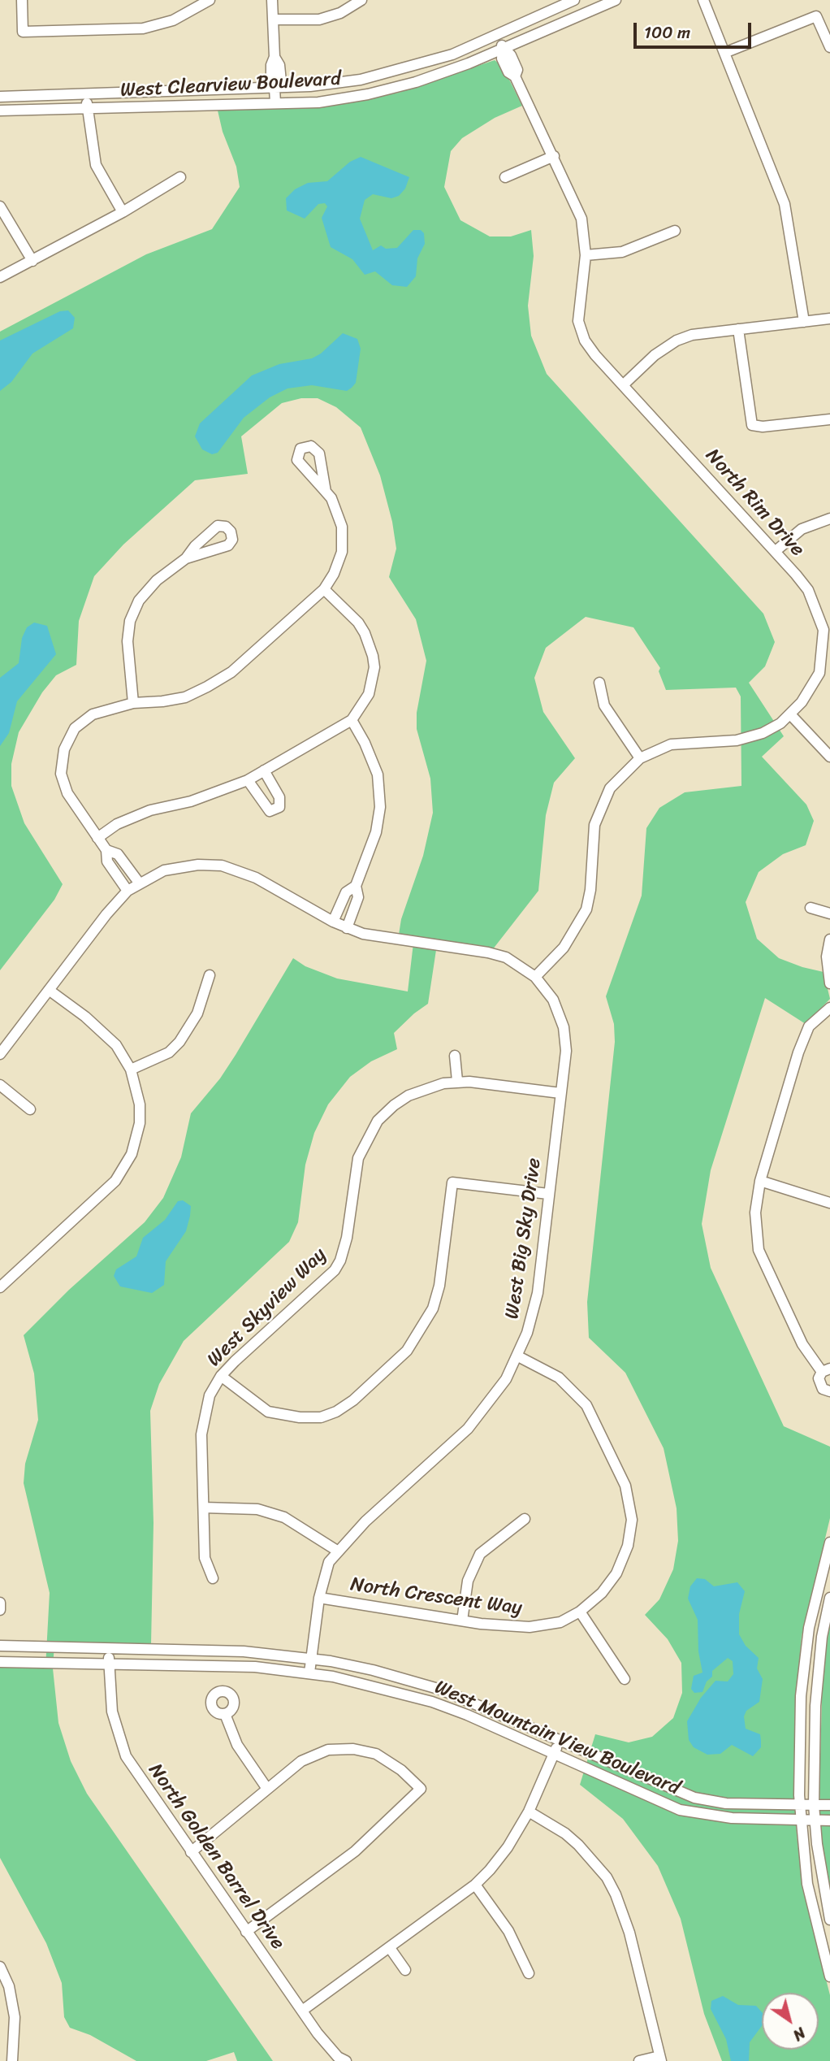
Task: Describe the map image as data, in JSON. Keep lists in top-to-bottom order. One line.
{"streets":{"street":["West Clearview Boulevard","North Rim Drive","West Big Sky Drive","West Skyview Way","North Crescent Way","West Mountain View Boulevard","North Golden Barrel Drive"]},"crossings":[["West Clearview Boulevard","North Rim Drive"],["North Rim Drive","West Big Sky Drive"],["West Big Sky Drive","West Skyview Way"],["West Big Sky Drive","North Crescent Way"],["West Big Sky Drive","West Mountain View Boulevard"],["West Mountain View Boulevard","North Golden Barrel Drive"]],"scale_bar":"100 m","north":"bottom right"}
